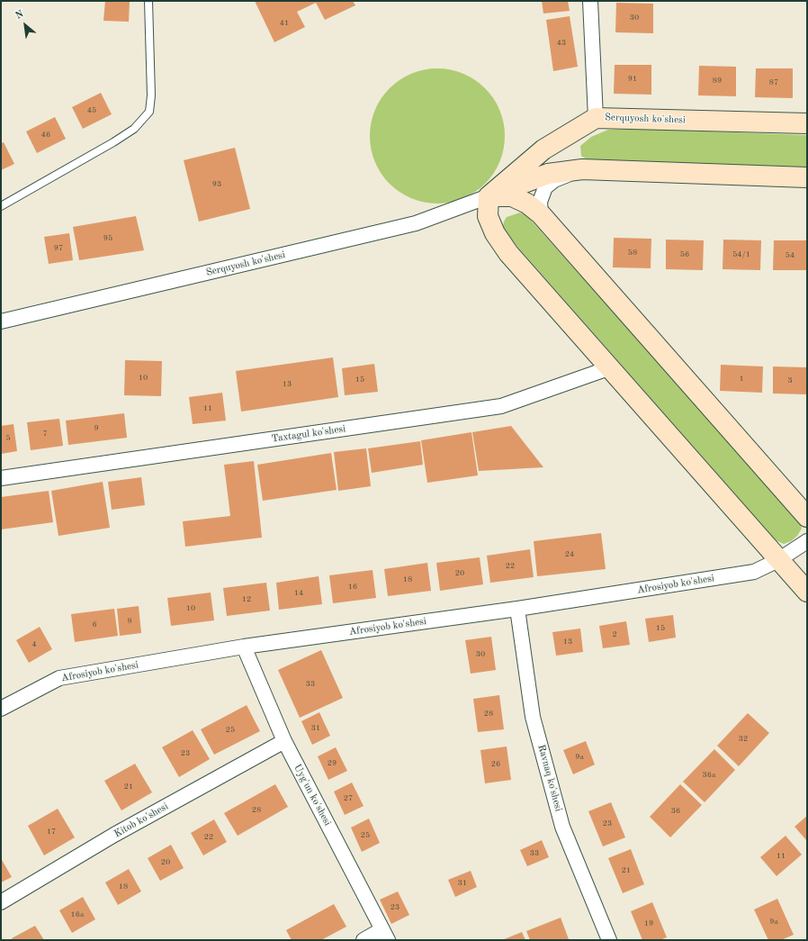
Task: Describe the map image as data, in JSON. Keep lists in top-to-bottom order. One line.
{"streets":{"street":["Serquyosh ko'shesi","Taxtagul ko'shesi","Afrosiyob ko'shesi","Ravnaq ko'shesi","Uyg'un ko'shesi","Kitob ko'shesi"]},"crossings":[["Afrosiyob ko'shesi","Ravnaq ko'shesi"],["Afrosiyob ko'shesi","Uyg'un ko'shesi"],["Uyg'un ko'shesi","Kitob ko'shesi"]],"house_numbers":["30","41","43","91","89","87","45","46","93","95","97","58","56","54/1","54","10","1","15","3","13","11","9","7","5","24","22","20","18","16","14","12","10","8","6","15","2","13","4","30","33","28","31","25","32","23","9a","29","26","36a","21","27","28","36","23","17","25","22","33","11","20","21","31","18","23","16a","9a","19"],"north":"top left"}
